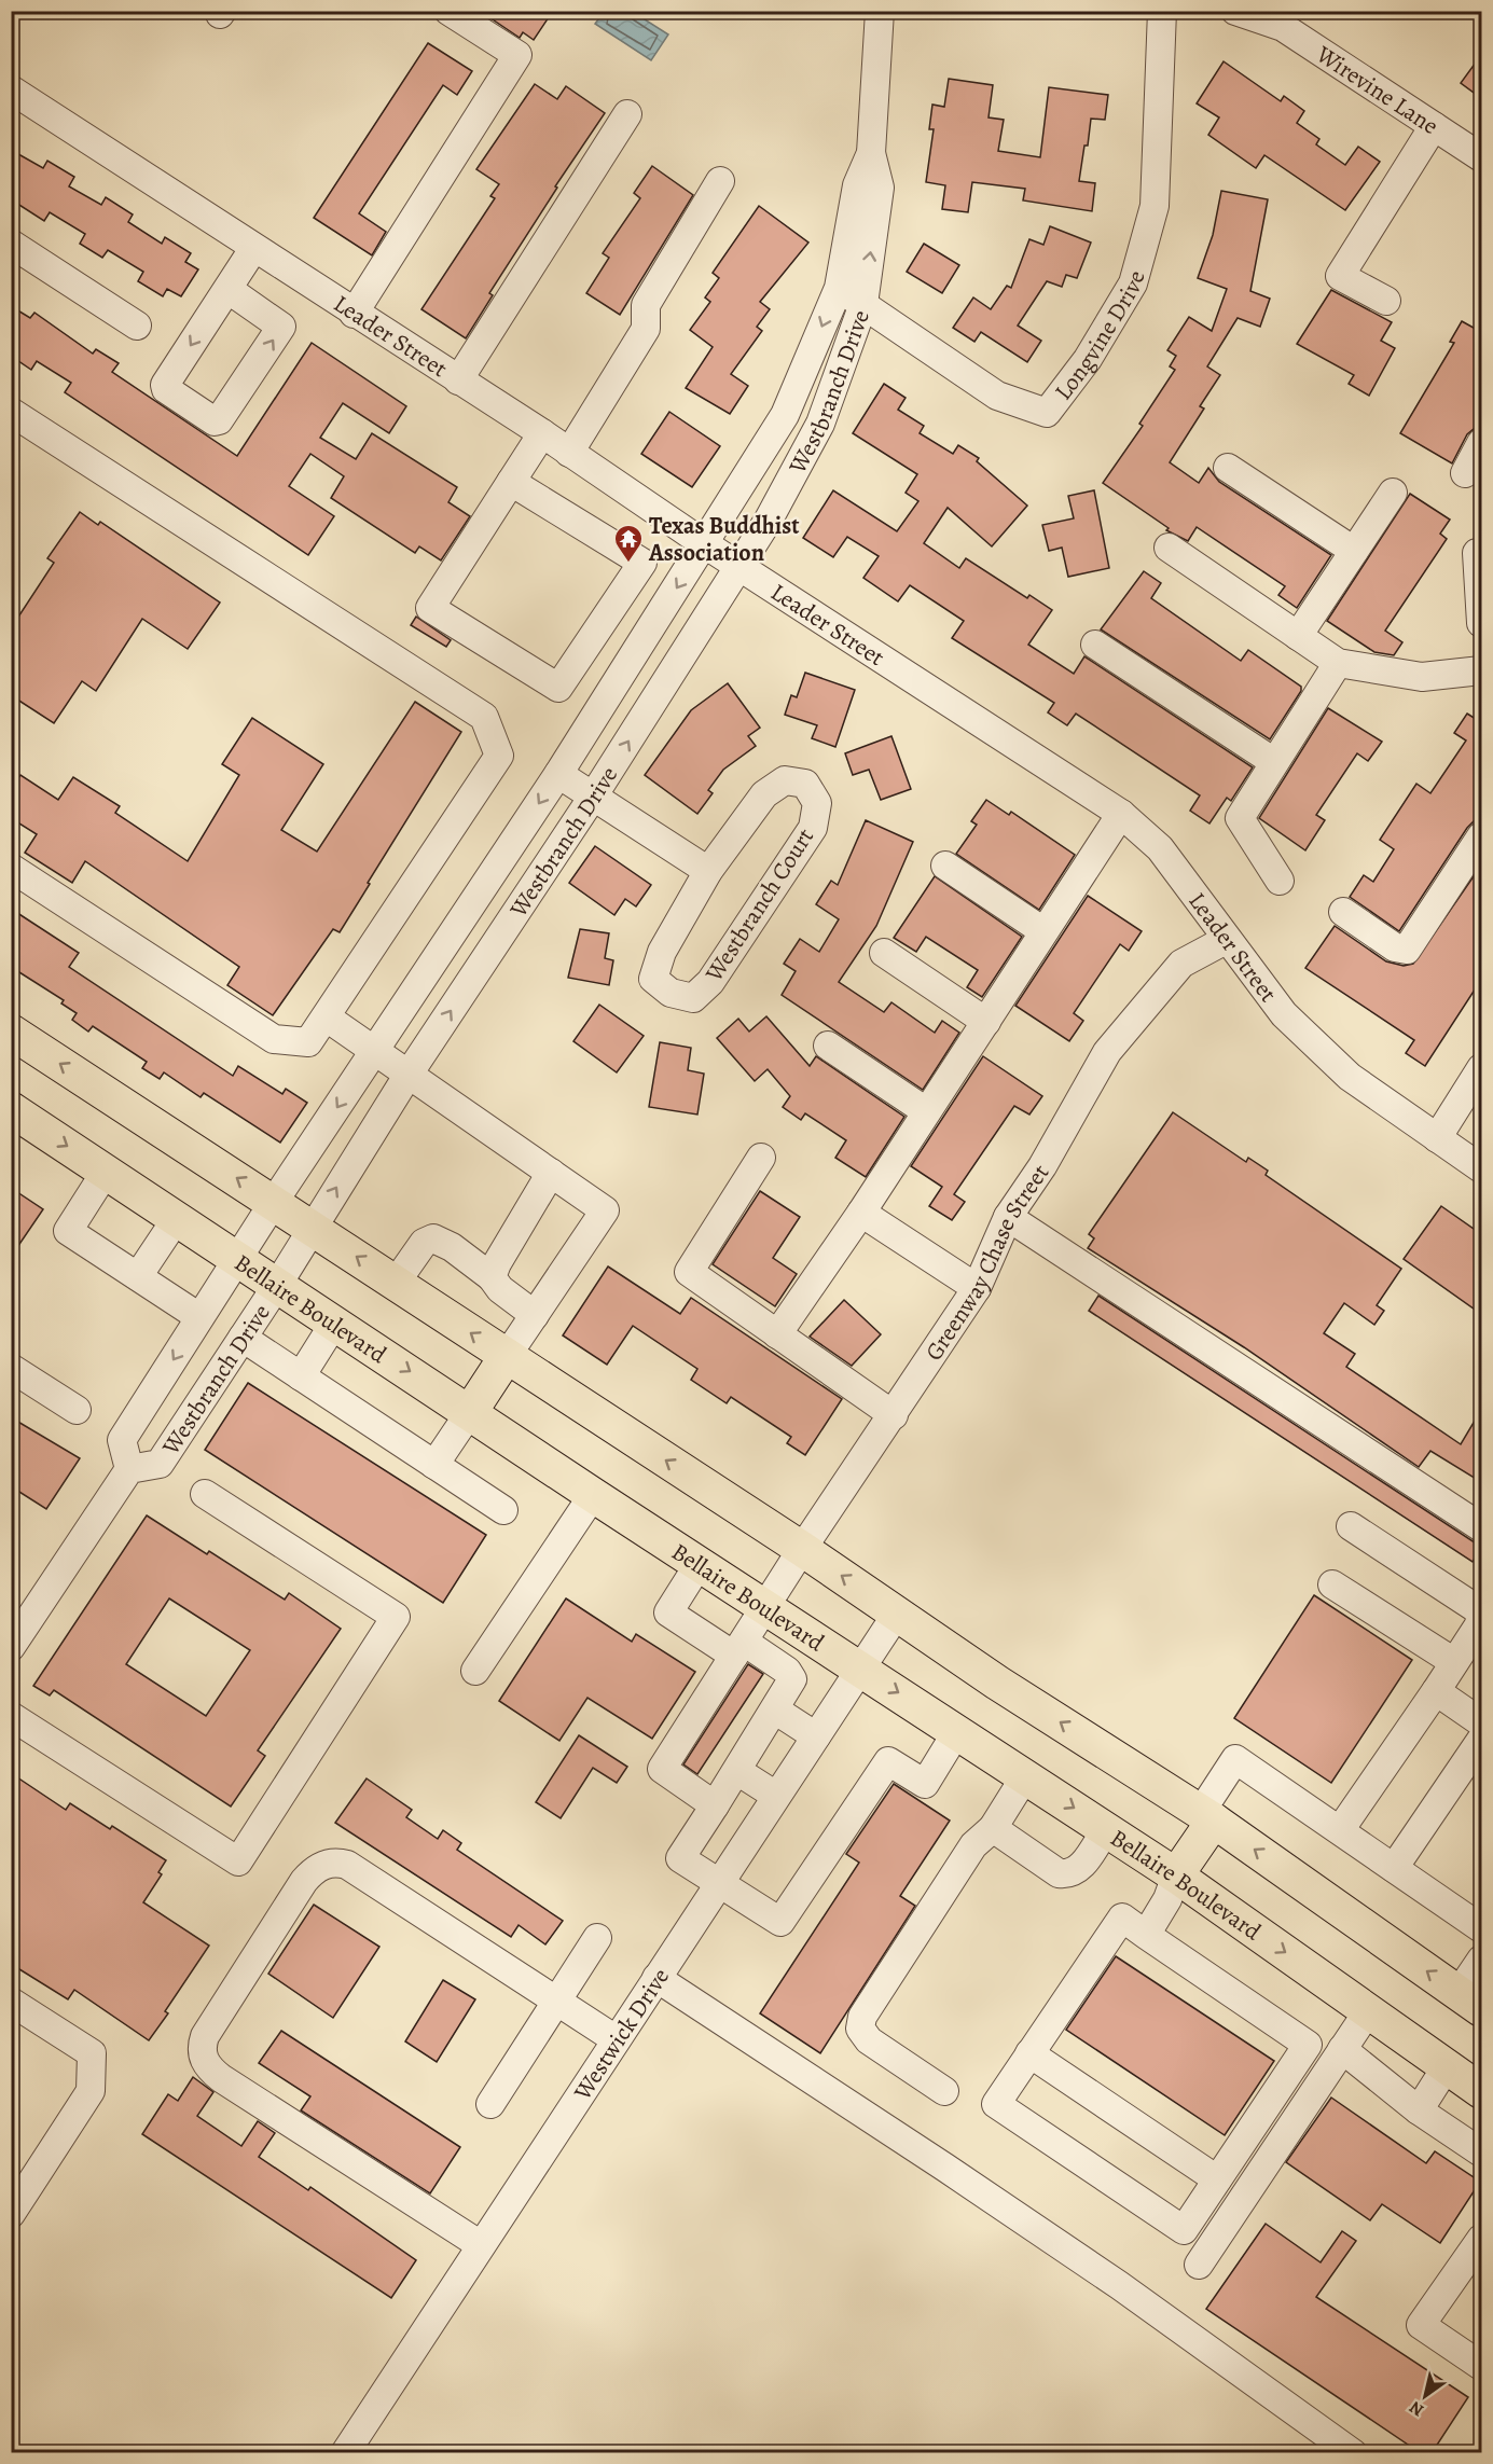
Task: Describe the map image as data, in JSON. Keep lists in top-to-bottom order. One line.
{"streets":{"main road":["Bellaire Boulevard"],"street":["Wirevine Lane","Longvine Drive","Leader Street","Westbranch Drive","Westbranch Court","Greenway Chase Street","Westwick Drive"]},"crossings":[["Longvine Drive","Westbranch Drive"],["Leader Street","Westbranch Drive"],["Leader Street","Greenway Chase Street"],["Westbranch Drive","Bellaire Boulevard"],["Greenway Chase Street","Bellaire Boulevard"],["Bellaire Boulevard","Westwick Drive"]],"places":{"temple":["Texas Buddhist Association"]},"north":"bottom left"}
